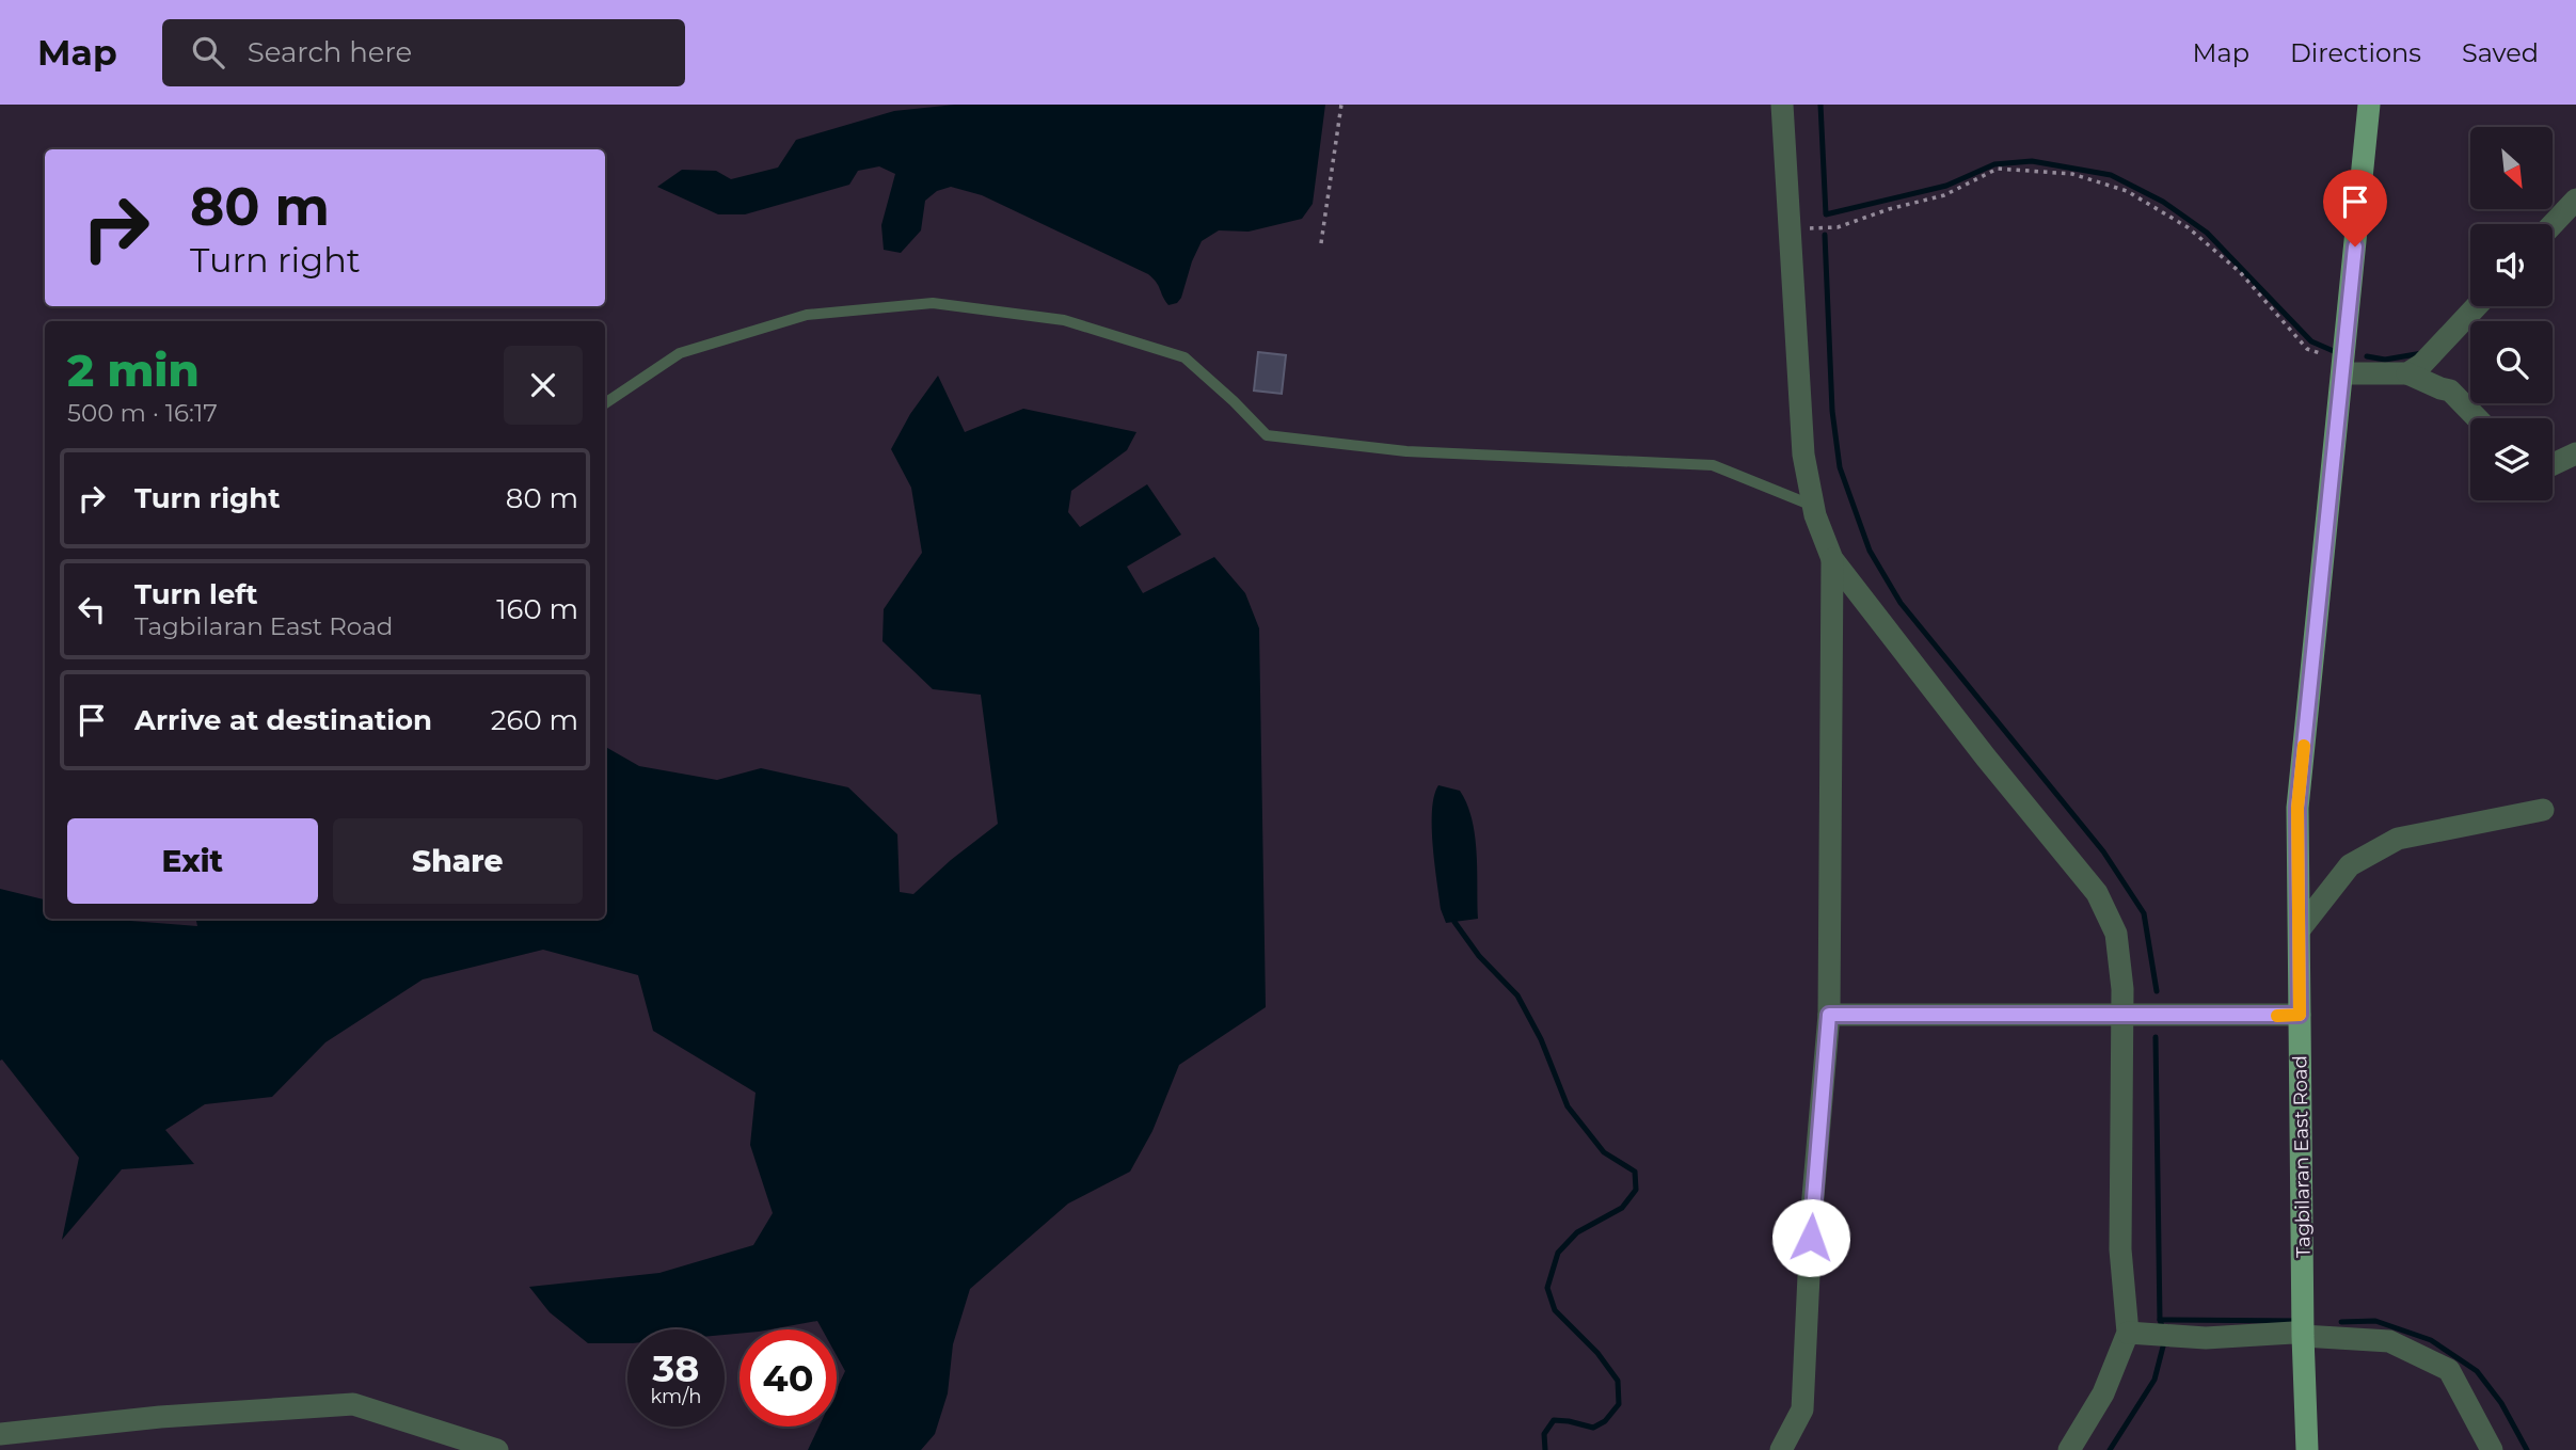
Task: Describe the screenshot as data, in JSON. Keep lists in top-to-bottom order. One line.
{"streets":{"main road":["Tagbilaran East Road"]},"north":"bottom right","page":{"header":"Map","search":"Search here","nav":["Map","Directions","Saved"],"turn":["80 m","Turn right"],"heading":["2 min","500 m · 16:17"],"list":[{"name":"Turn right","value":"80 m"},{"name":"Turn left","note":"Tagbilaran East Road","value":"160 m"},{"name":"Arrive at destination","value":"260 m"}],"buttons":["Exit","Share"],"speed":"38 km/h","limit":"40"}}
